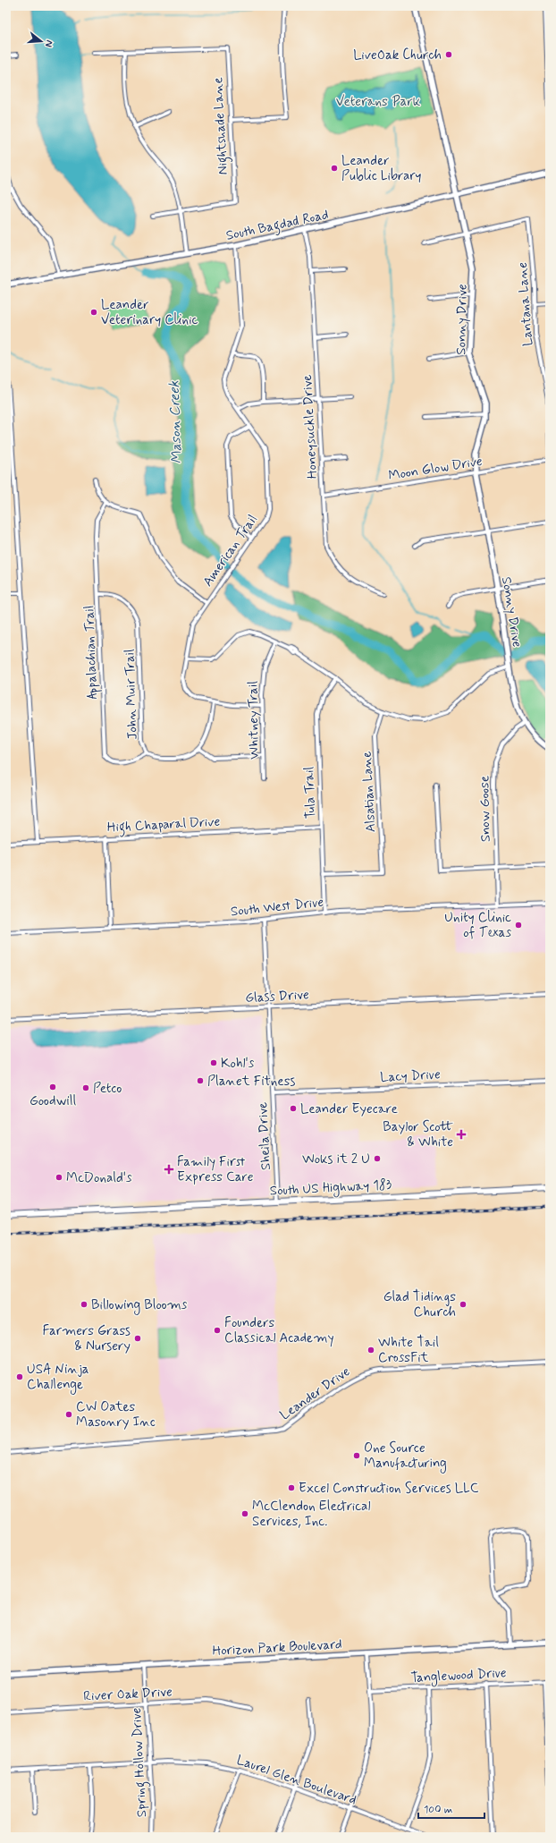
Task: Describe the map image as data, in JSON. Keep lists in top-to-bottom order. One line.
{"streets":{"main road":["South US Highway 183"],"street":["Nightshade Lane","South Bagdad Road","Lantana Lane","Sonny Drive","Honeysuckle Drive","Moon Glow Drive","American Trail","Appalachian Trail","John Muir Trail","Whitney Trail","Alsatian Lane","Tula Trail","Snow Goose","High Chaparal Drive","South West Drive","Glass Drive","Lacy Drive","Sheila Drive","Leander Drive","Horizon Park Boulevard","Tanglewood Drive","River Oak Drive","Spring Hollow Drive","Laurel Glen Boulevard"]},"crossings":[["South Bagdad Road","Sonny Drive"],["South Bagdad Road","Honeysuckle Drive"],["South Bagdad Road","American Trail"],["Lantana Lane","Sonny Drive"],["Sonny Drive","Moon Glow Drive"],["Sonny Drive","Snow Goose"],["Honeysuckle Drive","Moon Glow Drive"],["American Trail","Whitney Trail"],["Appalachian Trail","John Muir Trail"],["Alsatian Lane","Tula Trail"],["Tula Trail","High Chaparal Drive"],["Tula Trail","South West Drive"],["Snow Goose","South West Drive"],["South West Drive","Sheila Drive"],["Glass Drive","Sheila Drive"],["Lacy Drive","Sheila Drive"],["Sheila Drive","South US Highway 183"],["Horizon Park Boulevard","Spring Hollow Drive"],["River Oak Drive","Spring Hollow Drive"],["Spring Hollow Drive","Laurel Glen Boulevard"]],"water":["Mason Creek"],"parks":["Veterans Park"],"places":{"other":["LiveOak Church","Leander Public Library","Leander Veterinary Clinic","Unity Clinic of Texas","Kohl's","Planet Fitness","Goodwill","Petco","Leander Eyecare","Woks it 2 U","McDonald's","Billowing Blooms","Glad Tidings Church","Founders Classical Academy","Farmers Grass & Nursery","White Tail CrossFit","USA Ninja Challenge","CW Oates Masonry Inc","One Source Manufacturing","Excel Construction Services LLC","McClendon Electrical Services, Inc."],"health":["Baylor Scott & White","Family First Express Care"]},"scale_bar":"100 m","north":"right"}
